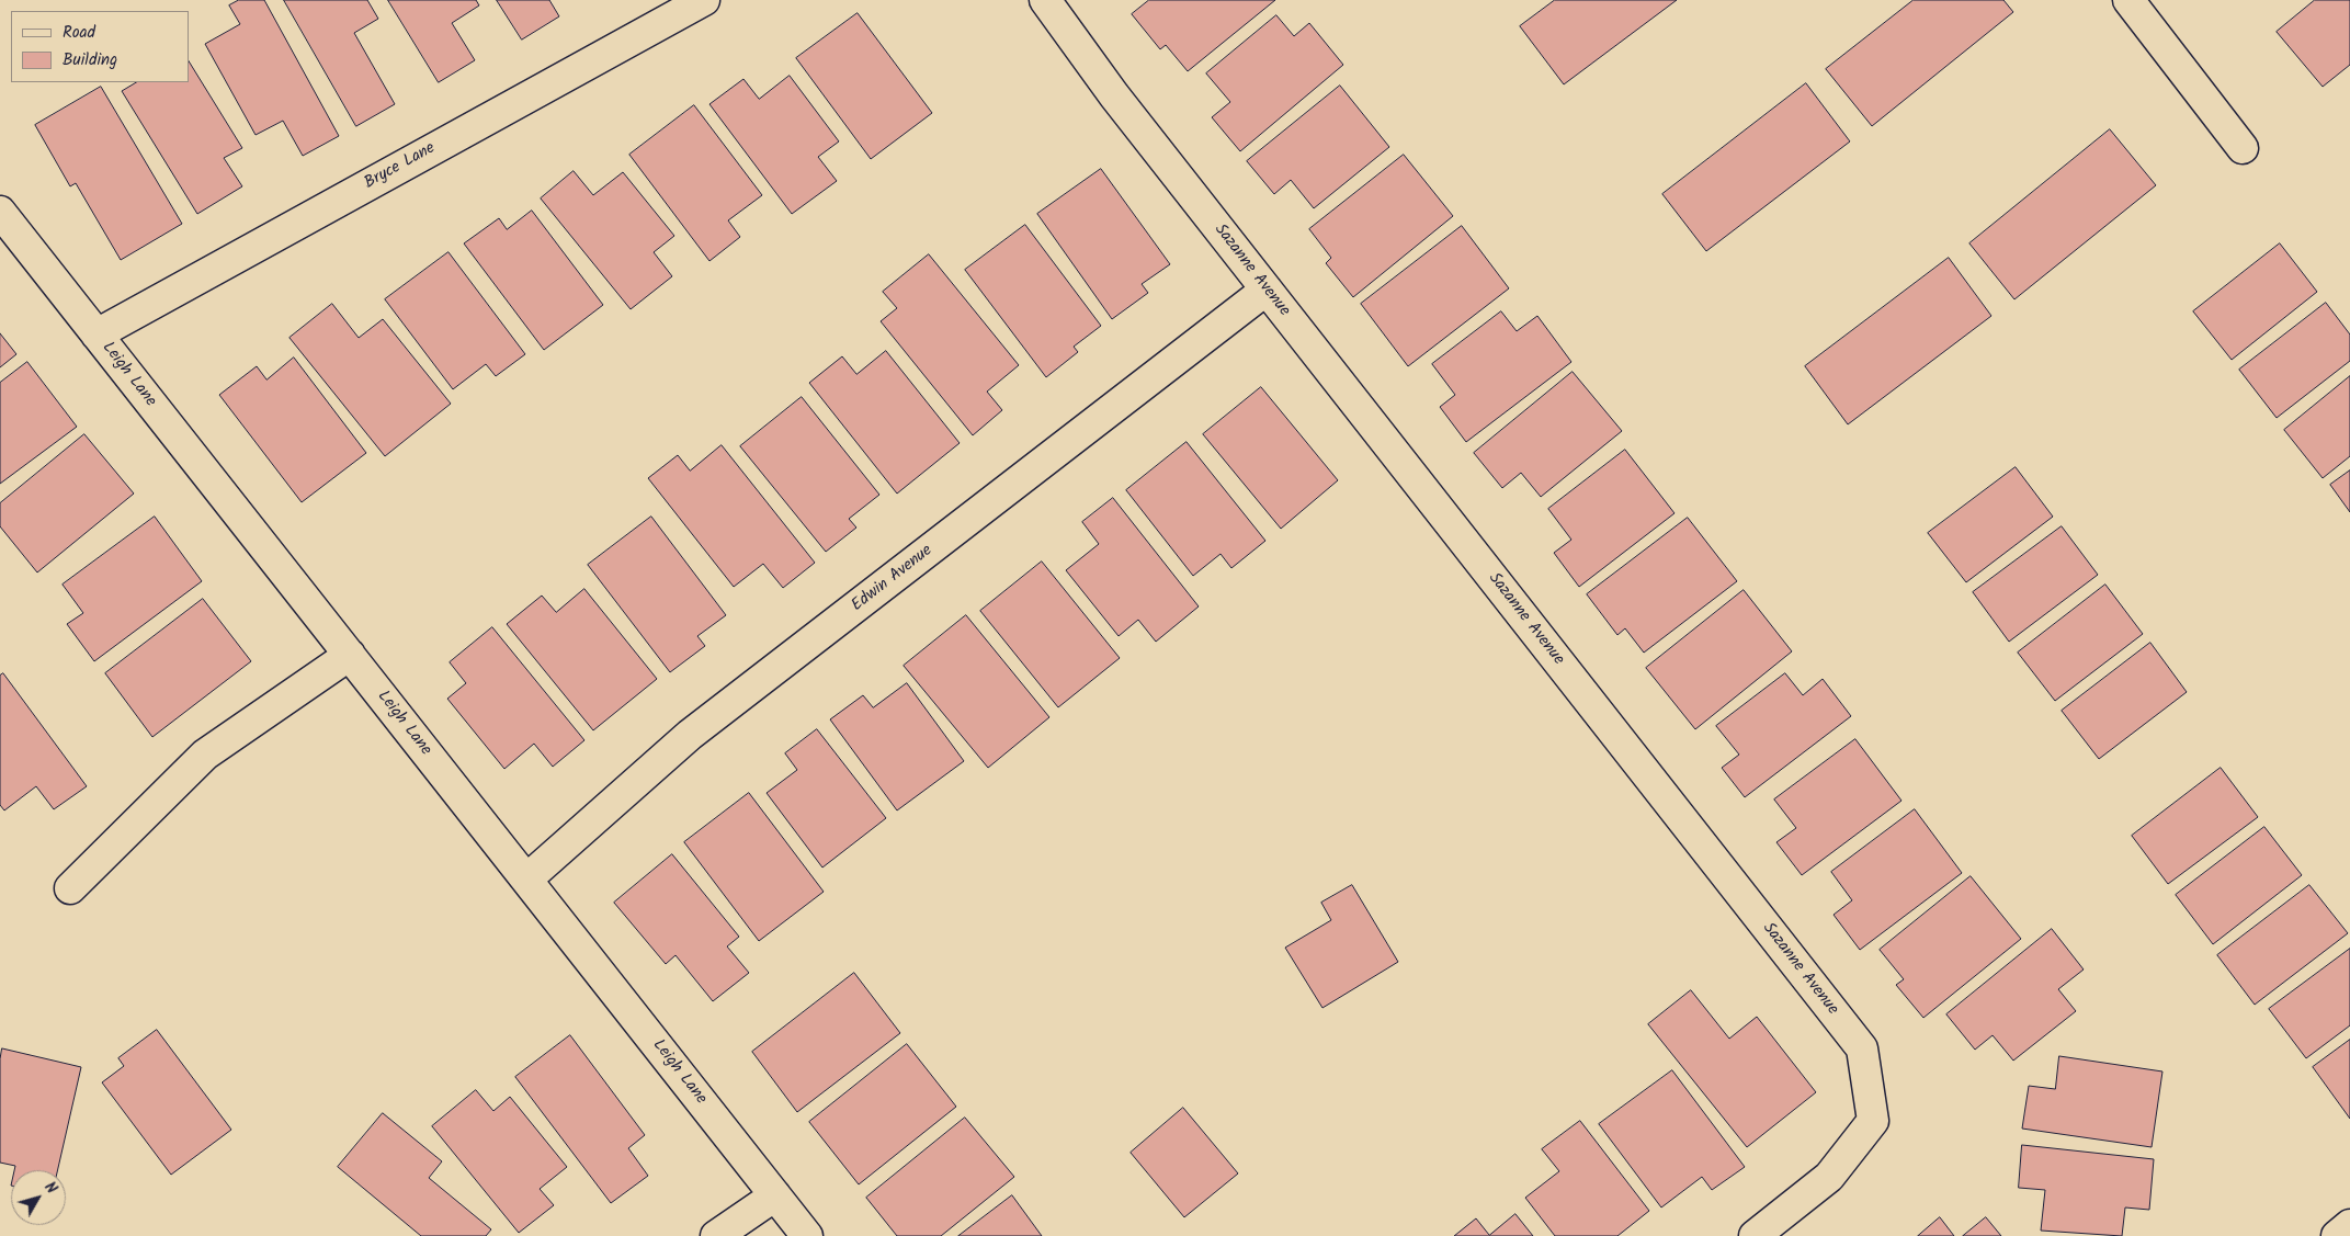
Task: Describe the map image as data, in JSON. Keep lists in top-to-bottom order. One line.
{"streets":{"street":["Bryce Lane","Sazanne Avenue","Leigh Lane","Edwin Avenue"]},"crossings":[["Bryce Lane","Leigh Lane"],["Sazanne Avenue","Edwin Avenue"],["Leigh Lane","Edwin Avenue"]],"legend":["Road","Building"],"north":"top right"}
